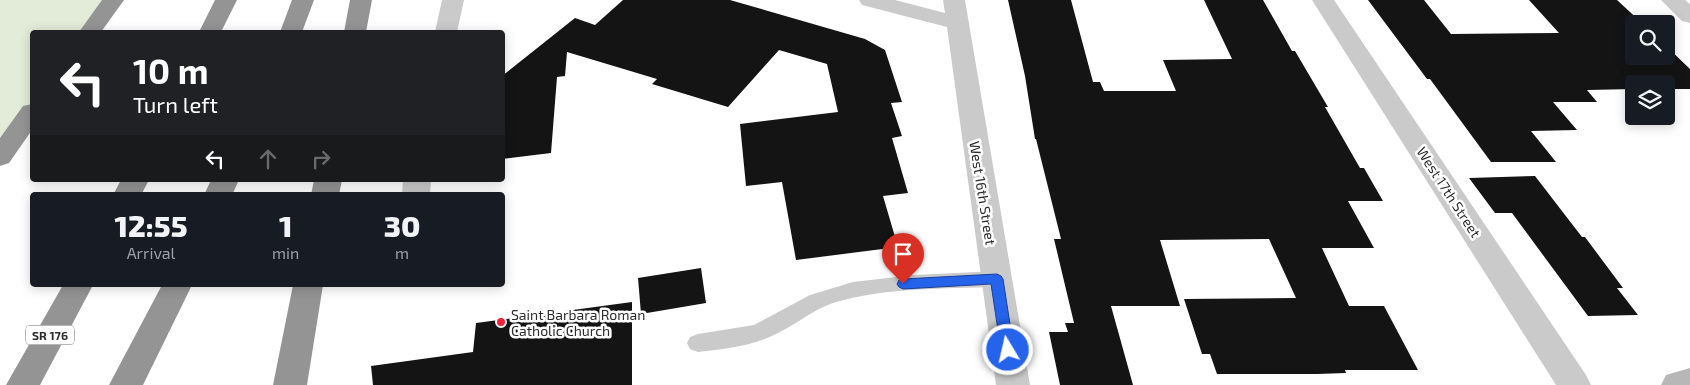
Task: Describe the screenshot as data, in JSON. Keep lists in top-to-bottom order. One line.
{"streets":{"highway":["SR 176"],"street":["West 17th Street","West 16th Street"]},"places":["Saint Barbara Roman Catholic Church"],"page":{"turn":["10 m","Turn left"],"eta":["12:55","Arrival","1","min","30","m"]}}
